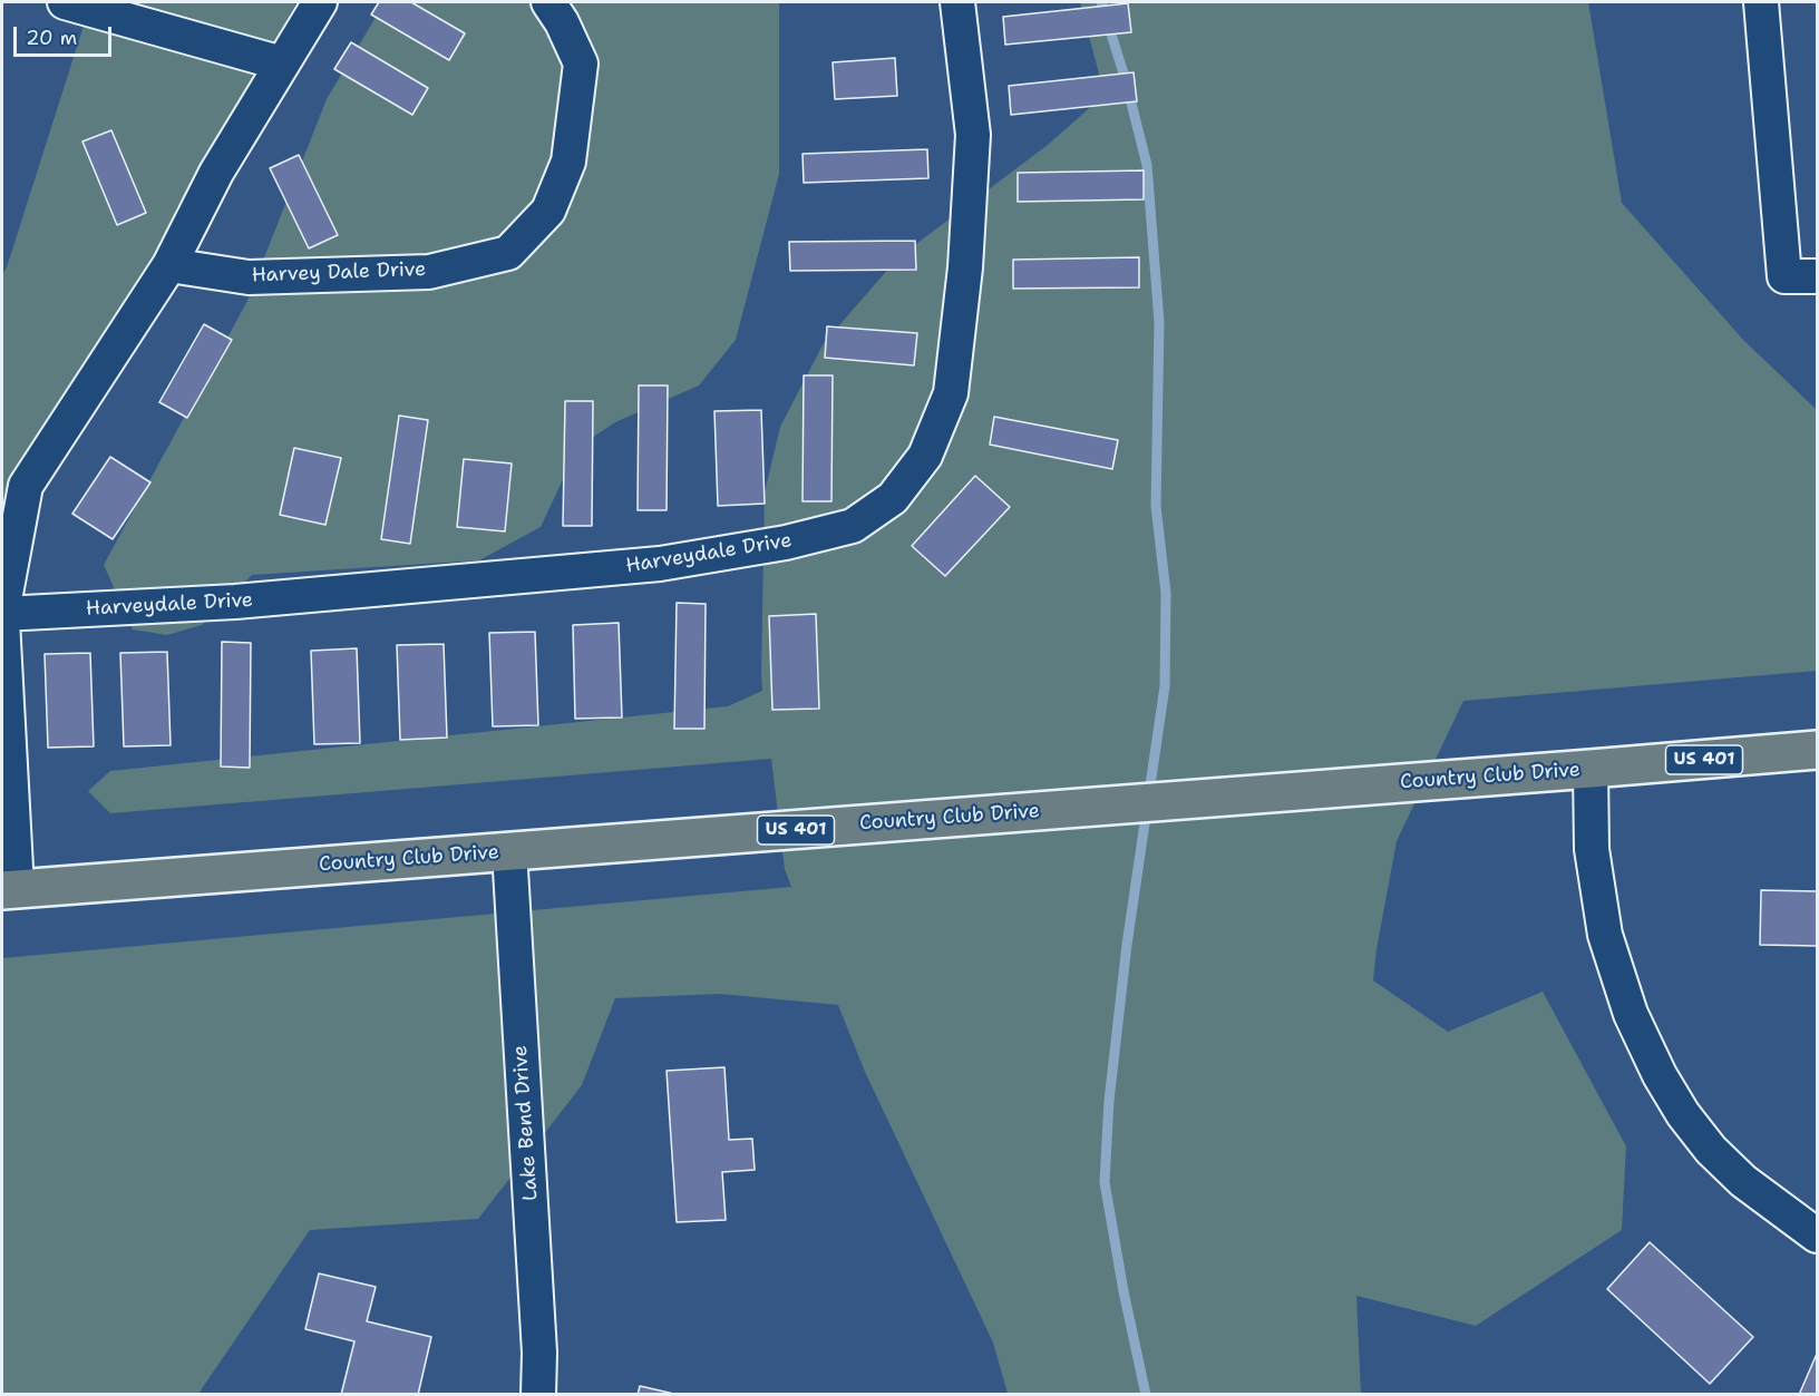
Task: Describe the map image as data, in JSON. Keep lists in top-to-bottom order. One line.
{"streets":{"main road":["US 401","Country Club Drive"],"street":["Harvey Dale Drive","Harveydale Drive","Lake Bend Drive"]},"crossings":[["Harvey Dale Drive","Harveydale Drive"],["Country Club Drive","Lake Bend Drive"]],"scale_bar":"20 m"}
